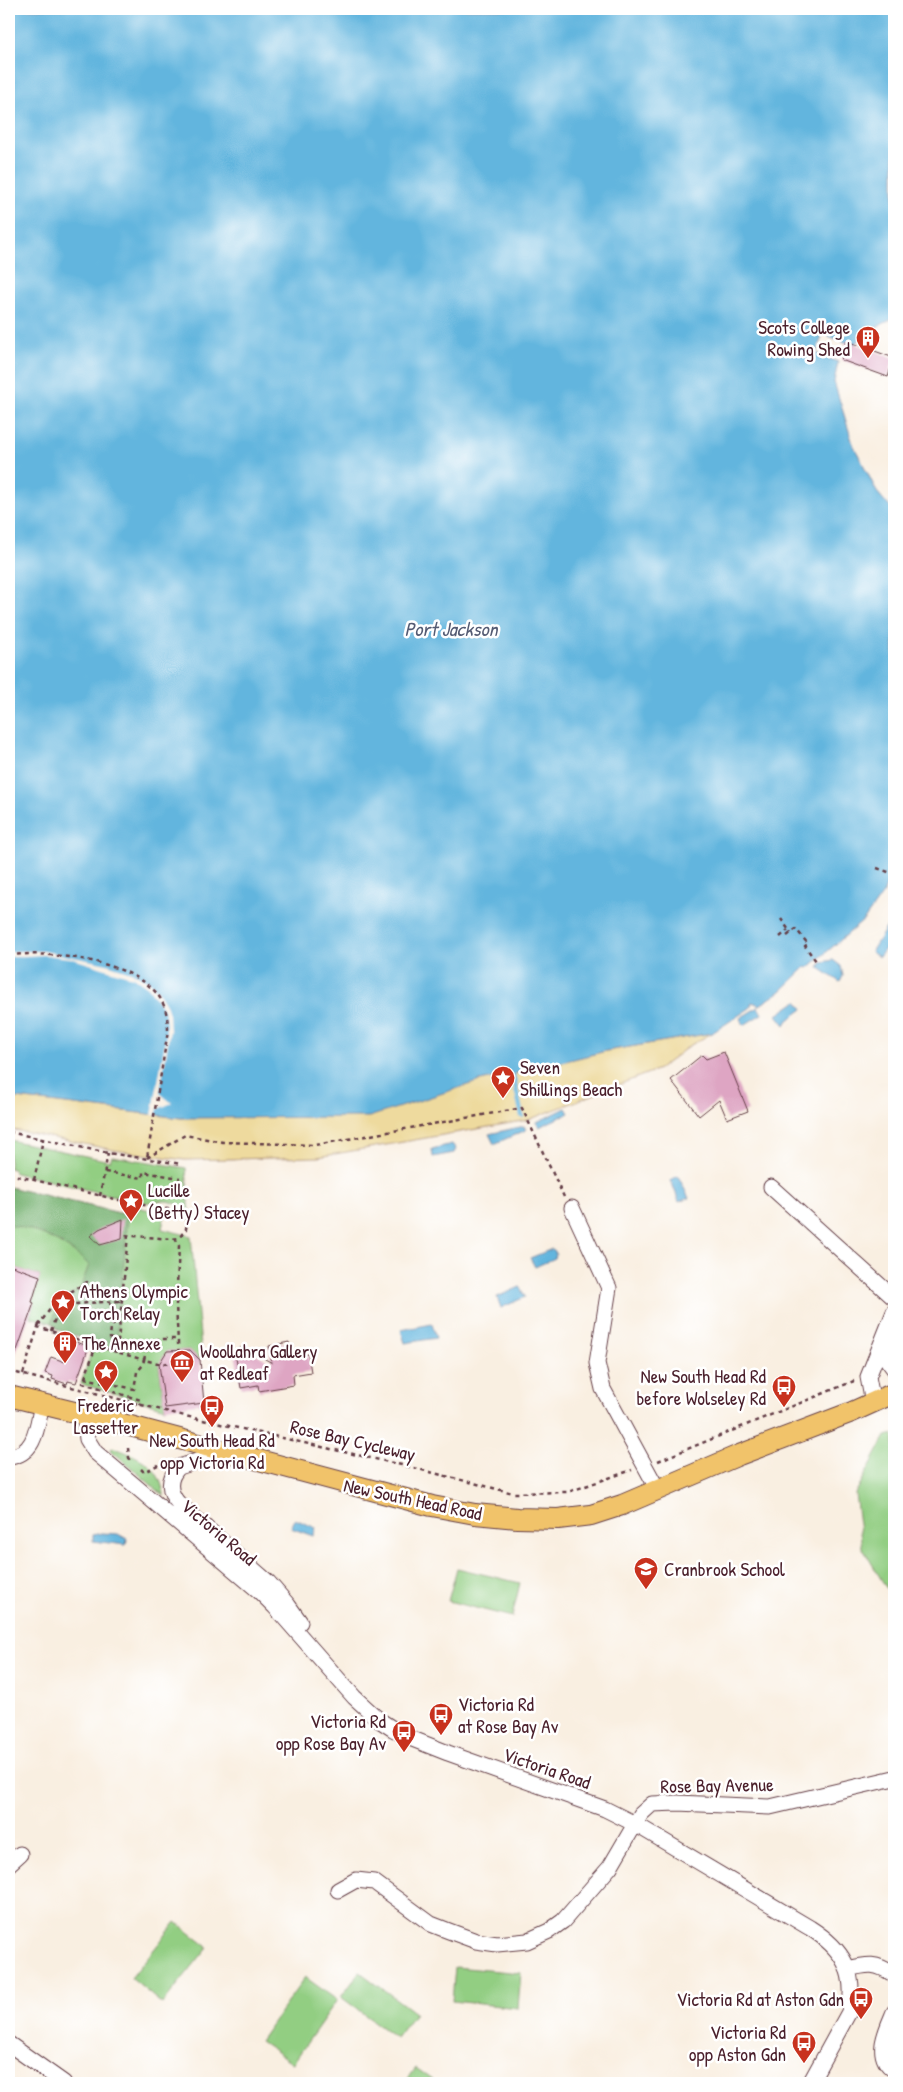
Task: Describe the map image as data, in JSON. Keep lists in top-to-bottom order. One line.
{"streets":{"main road":["New South Head Road"],"street":["Victoria Road","Rose Bay Avenue"],"path":["Rose Bay Cycleway"]},"crossings":[["New South Head Road","Victoria Road"],["Victoria Road","Rose Bay Avenue"]],"water":["Port Jackson"],"places":{"building":["Scots College Rowing Shed","The Annexe"],"place":["Seven Shillings Beach","Lucille (Betty) Stacey","Athens Olympic Torch Relay","Frederic Lassetter"],"museum":["Woollahra Gallery at Redleaf"],"bus stop":["New South Head Rd before Wolseley Rd","New South Head Rd opp Victoria Rd","Victoria Rd at Rose Bay Av","Victoria Rd opp Rose Bay Av","Victoria Rd at Aston Gdn","Victoria Rd opp Aston Gdn"],"school or university":["Cranbrook School"]}}
